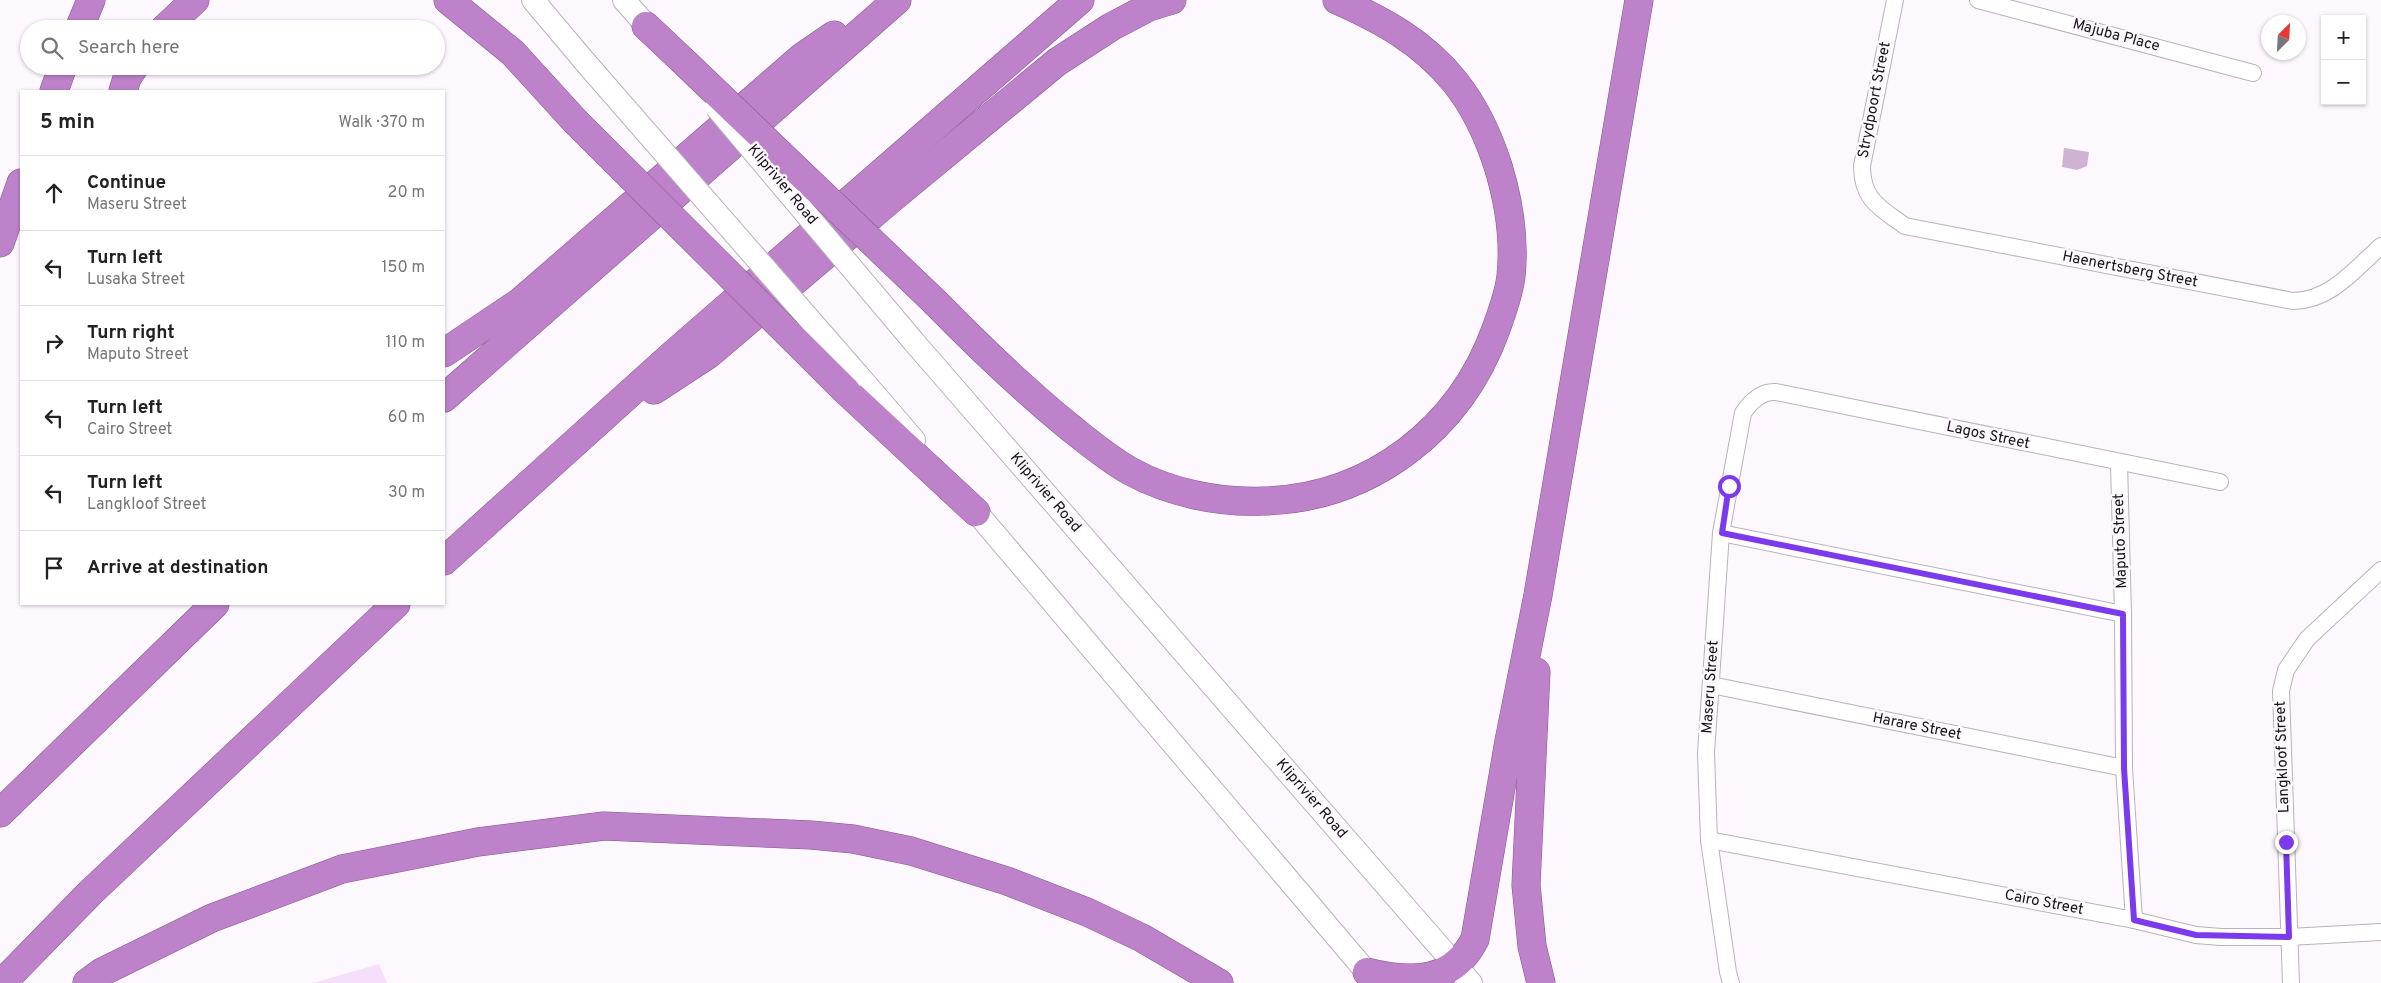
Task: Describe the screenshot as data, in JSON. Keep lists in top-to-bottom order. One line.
{"streets":{"main road":["Kliprivier Road"],"street":["Majuba Place","Strydpoort Street","Haenertsberg Street","Lagos Street","Maputo Street","Maseru Street","Harare Street","Langkloof Street","Cairo Street"]},"crossings":[["Strydpoort Street","Haenertsberg Street"],["Lagos Street","Maputo Street"],["Lagos Street","Maseru Street"],["Maputo Street","Harare Street"],["Maputo Street","Cairo Street"],["Maseru Street","Harare Street"],["Maseru Street","Cairo Street"],["Langkloof Street","Cairo Street"]],"north":"top right","page":{"map_buttons":["+","−"],"search":"Search here","heading":["5 min","Walk · 370 m"],"list":[["Continue","Maseru Street","20 m"],["Turn left","Lusaka Street","150 m"],["Turn right","Maputo Street","110 m"],["Turn left","Cairo Street","60 m"],["Turn left","Langkloof Street","30 m"],"Arrive at destination"]}}
